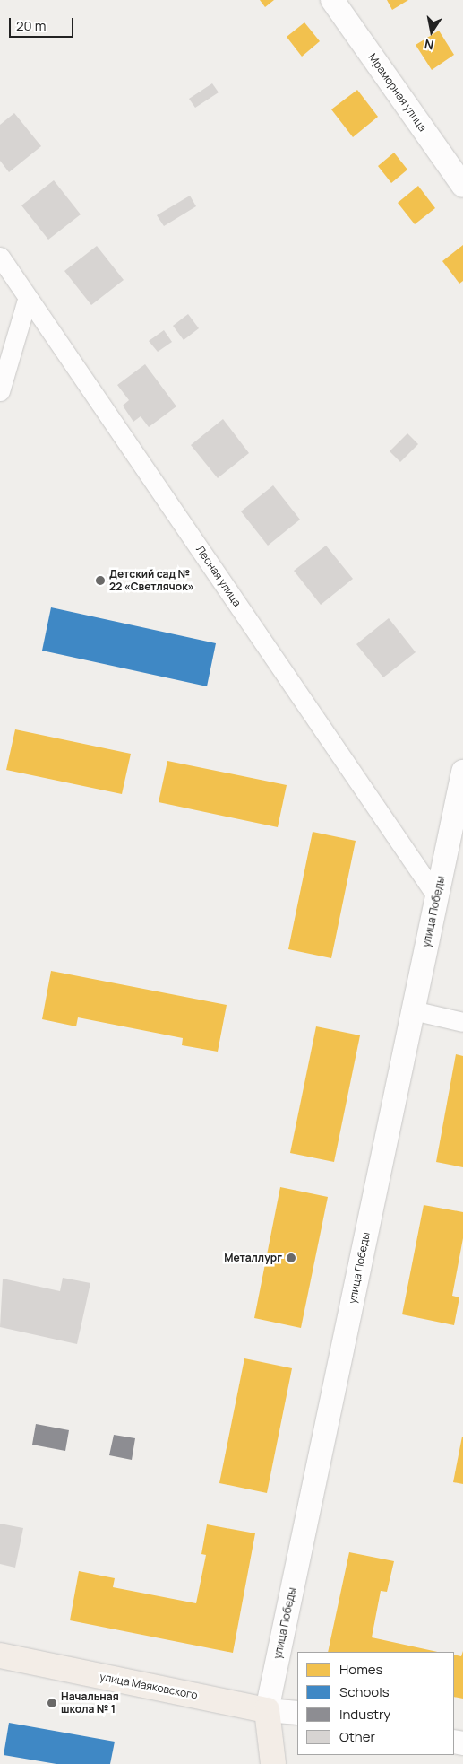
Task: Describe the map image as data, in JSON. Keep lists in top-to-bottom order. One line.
{"streets":{"main road":["улица Победы","улица Маяковского"],"street":["Мраморная улица","Лесная улица"]},"crossings":[["Лесная улица","улица Победы"],["улица Победы","улица Маяковского"]],"places":["Детский сад № 22 «Светлячок»","Металлург","Начальная школа № 1"],"legend":["Homes","Schools","Industry","Other"],"scale_bar":"20 m","north":"bottom"}
